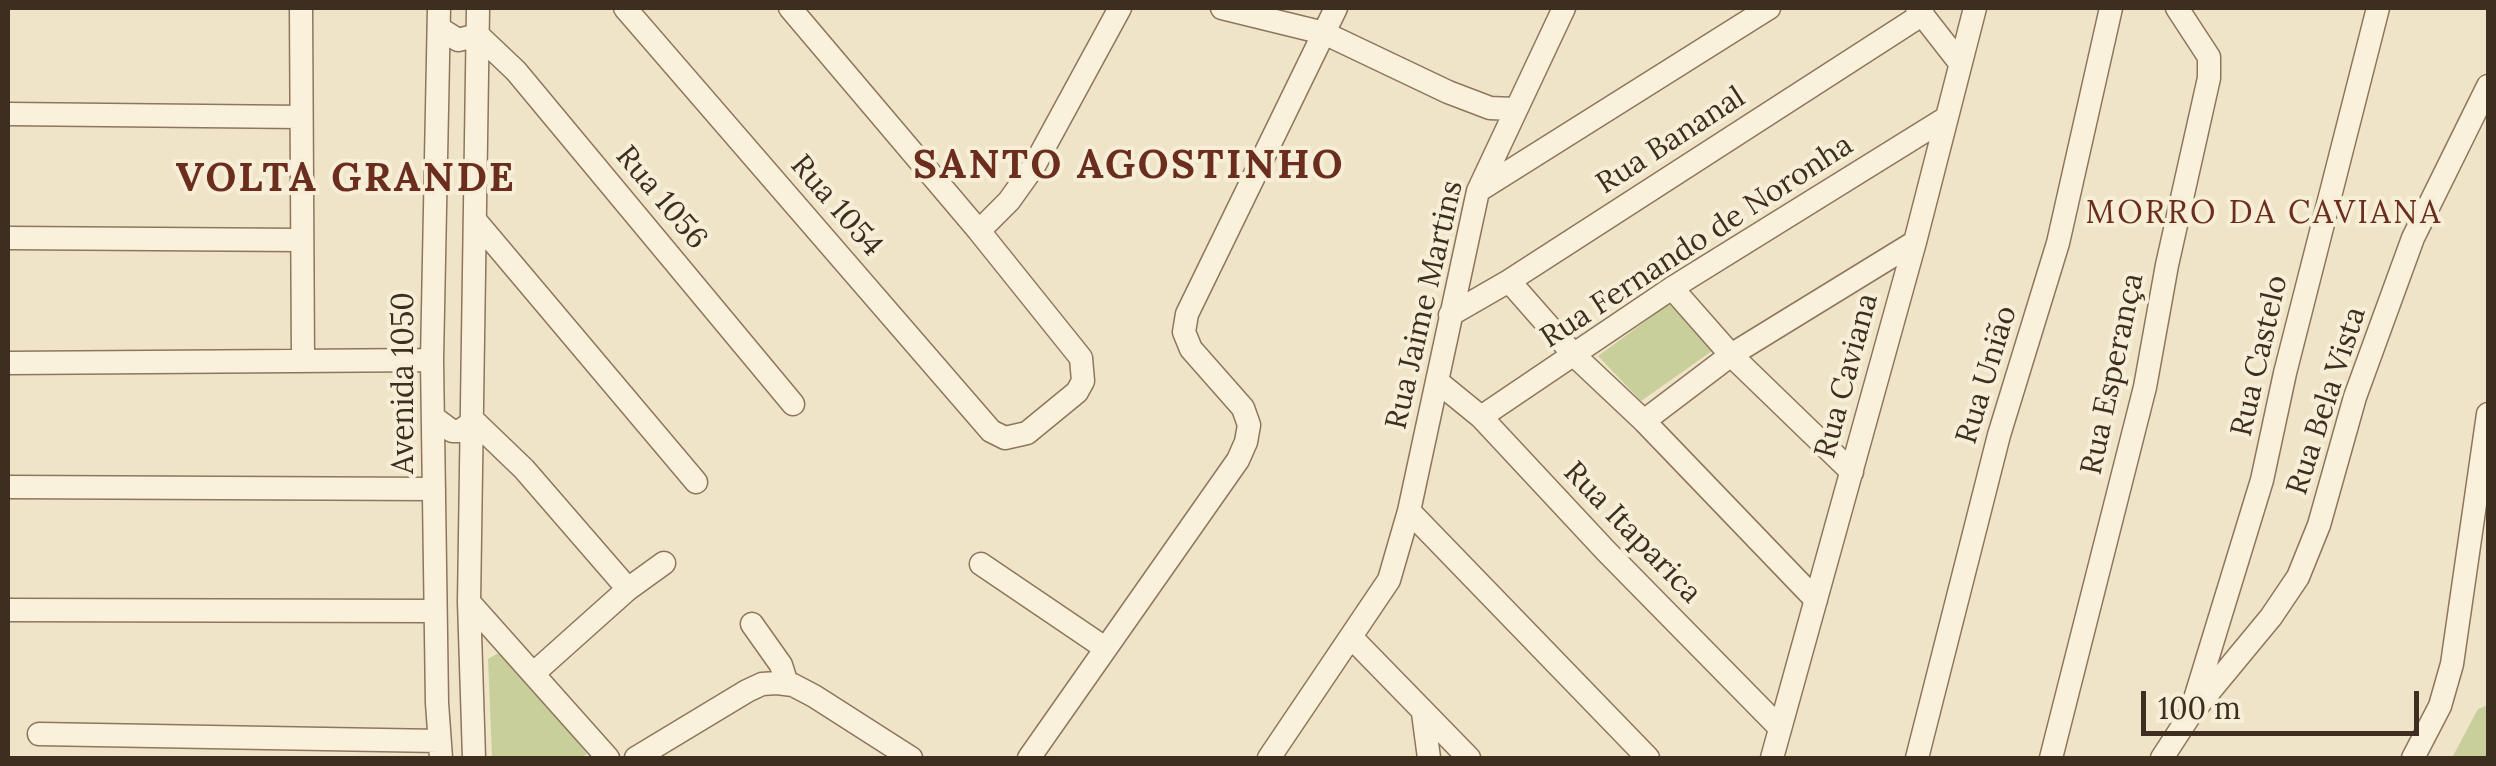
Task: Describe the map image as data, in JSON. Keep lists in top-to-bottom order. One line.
{"streets":{"street":["Rua Bananal","Rua 1056","Rua 1054","Rua Fernando de Noronha","Rua Jaime Martins","Rua Castelo","Rua Esperança","Rua União","Rua Caviana","Avenida 1050","Rua Bela Vista","Rua Itaparica"]},"crossings":[["Rua Bananal","Rua Jaime Martins"],["Rua Fernando de Noronha","Rua Caviana"],["Rua Fernando de Noronha","Rua Itaparica"],["Rua Jaime Martins","Rua Itaparica"],["Rua Castelo","Rua Bela Vista"],["Rua Caviana","Rua Itaparica"]],"districts":["SANTO AGOSTINHO","VOLTA GRANDE","MORRO DA CAVIANA"],"scale_bar":"100 m"}
